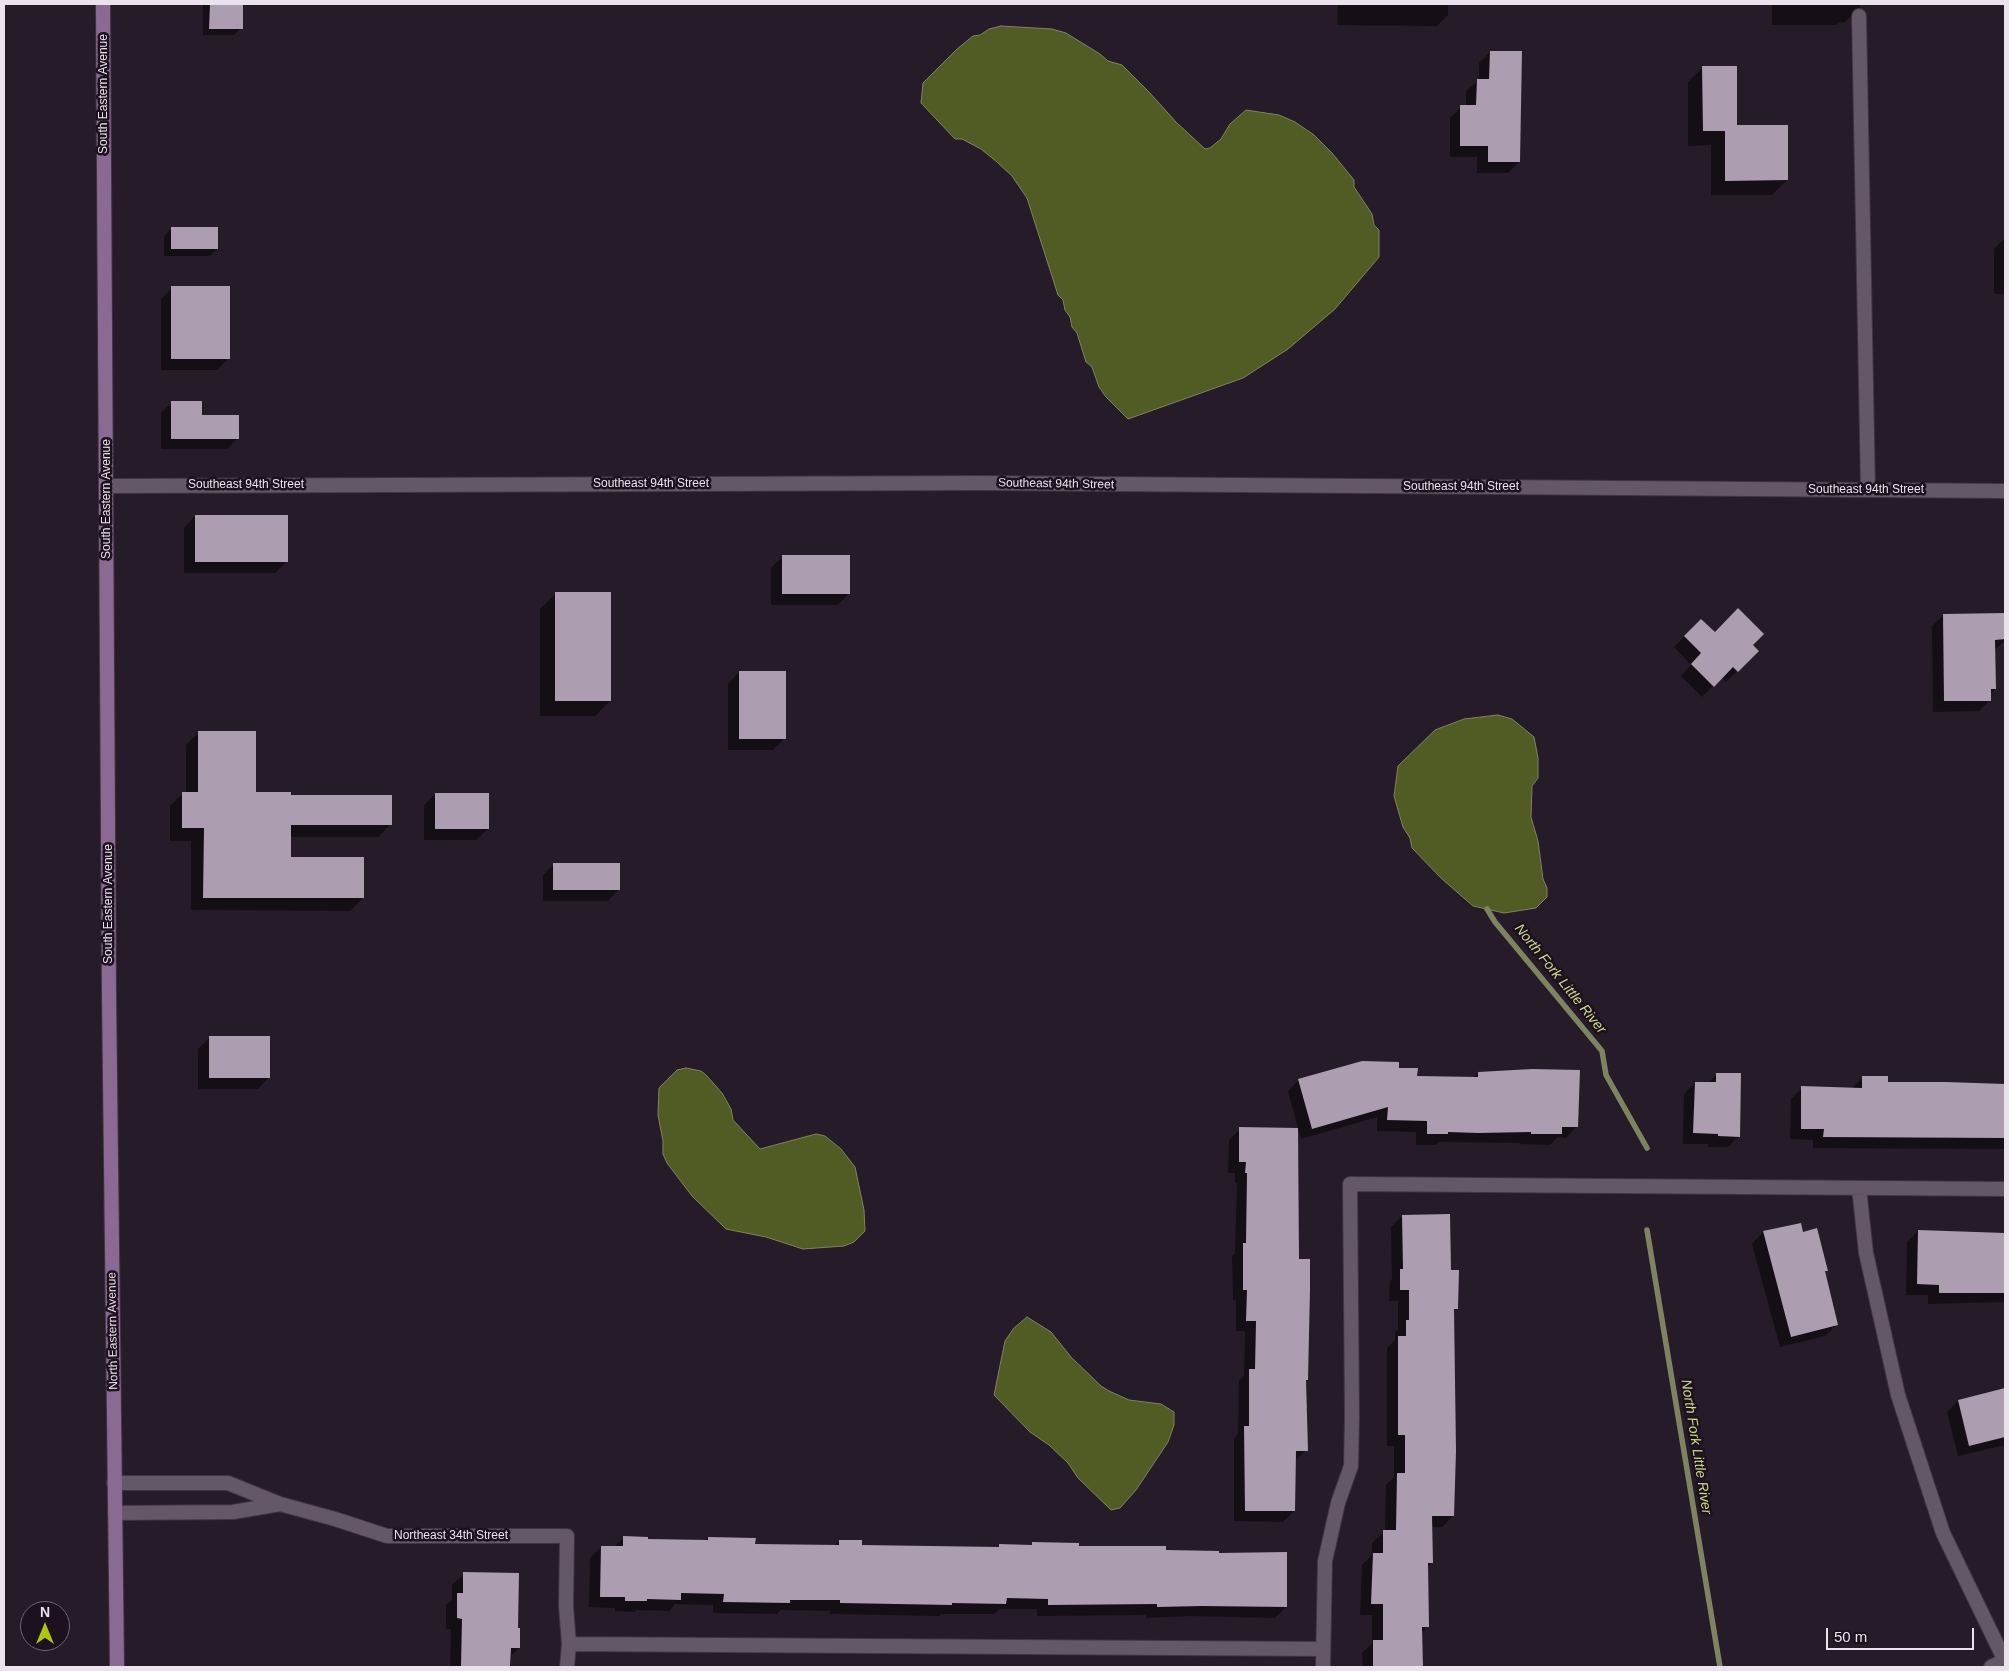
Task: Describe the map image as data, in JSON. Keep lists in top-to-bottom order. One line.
{"streets":{"main road":["South Eastern Avenue","North Eastern Avenue"],"street":["Southeast 94th Street","Northeast 34th Street"]},"crossings":[["South Eastern Avenue","Southeast 94th Street"],["South Eastern Avenue","North Eastern Avenue"],["North Eastern Avenue","Northeast 34th Street"]],"water":["North Fork Little River"],"scale_bar":"50 m","north":"top"}
